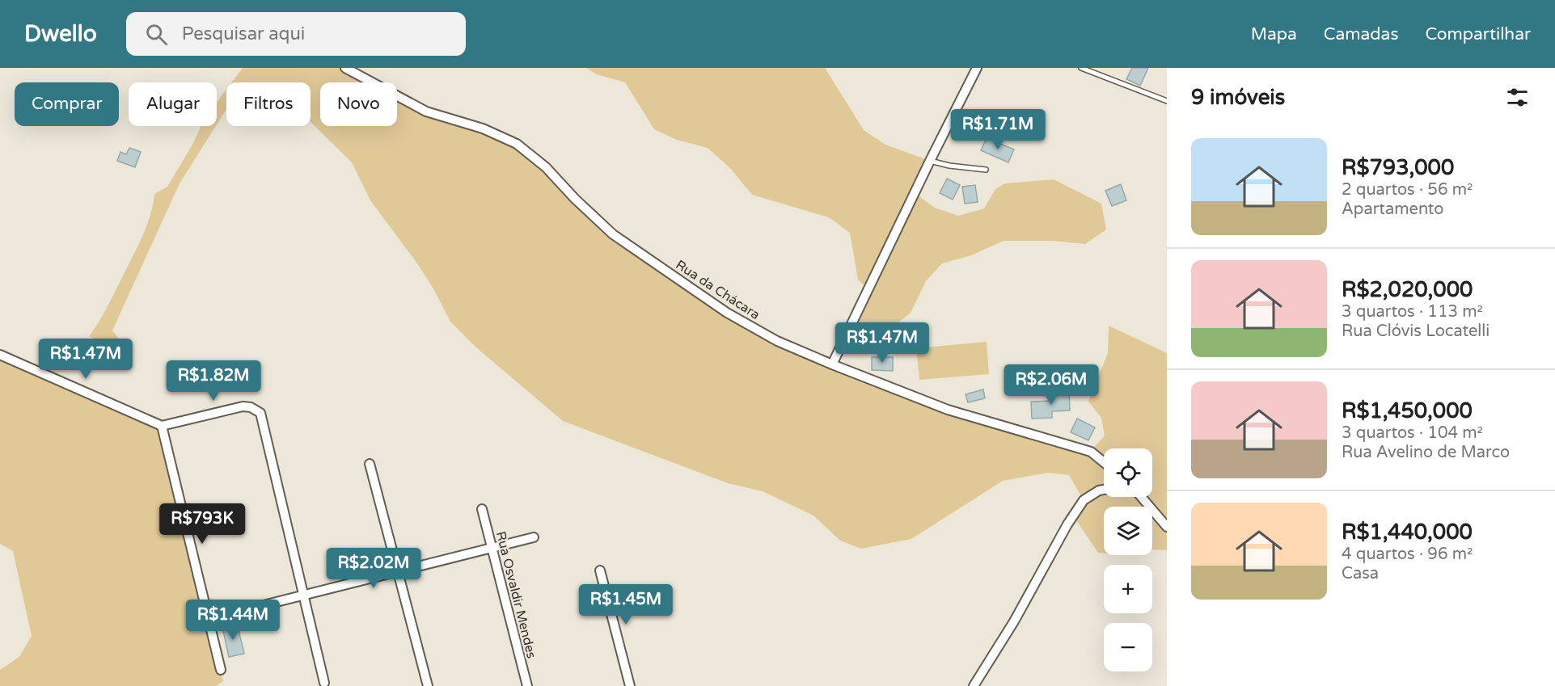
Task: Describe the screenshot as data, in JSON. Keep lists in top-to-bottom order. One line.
{"streets":{"street":["Rua da Chácara","Rua Osvaldir Mendes"]},"page":{"header":"Dwello","search":"Pesquisar aqui","nav":["Mapa","Camadas","Compartilhar"],"heading":"9 imóveis","chip":["Comprar","Alugar","Filtros","Novo"],"price":["R$1.71M","R$1.47M","R$1.47M","R$1.82M","R$2.06M","R$793K","R$2.02M","R$1.45M","R$1.44M"],"list":[{"name":"R$793,000","note":"2 quartos · 56 m² · Apartamento"},{"name":"R$2,020,000","note":"3 quartos · 113 m² · Rua Clóvis Locatelli"},{"name":"R$1,450,000","note":"3 quartos · 104 m² · Rua Avelino de Marco"},{"name":"R$1,440,000","note":"4 quartos · 96 m² · Casa"}],"map_buttons":["+","−"]}}
